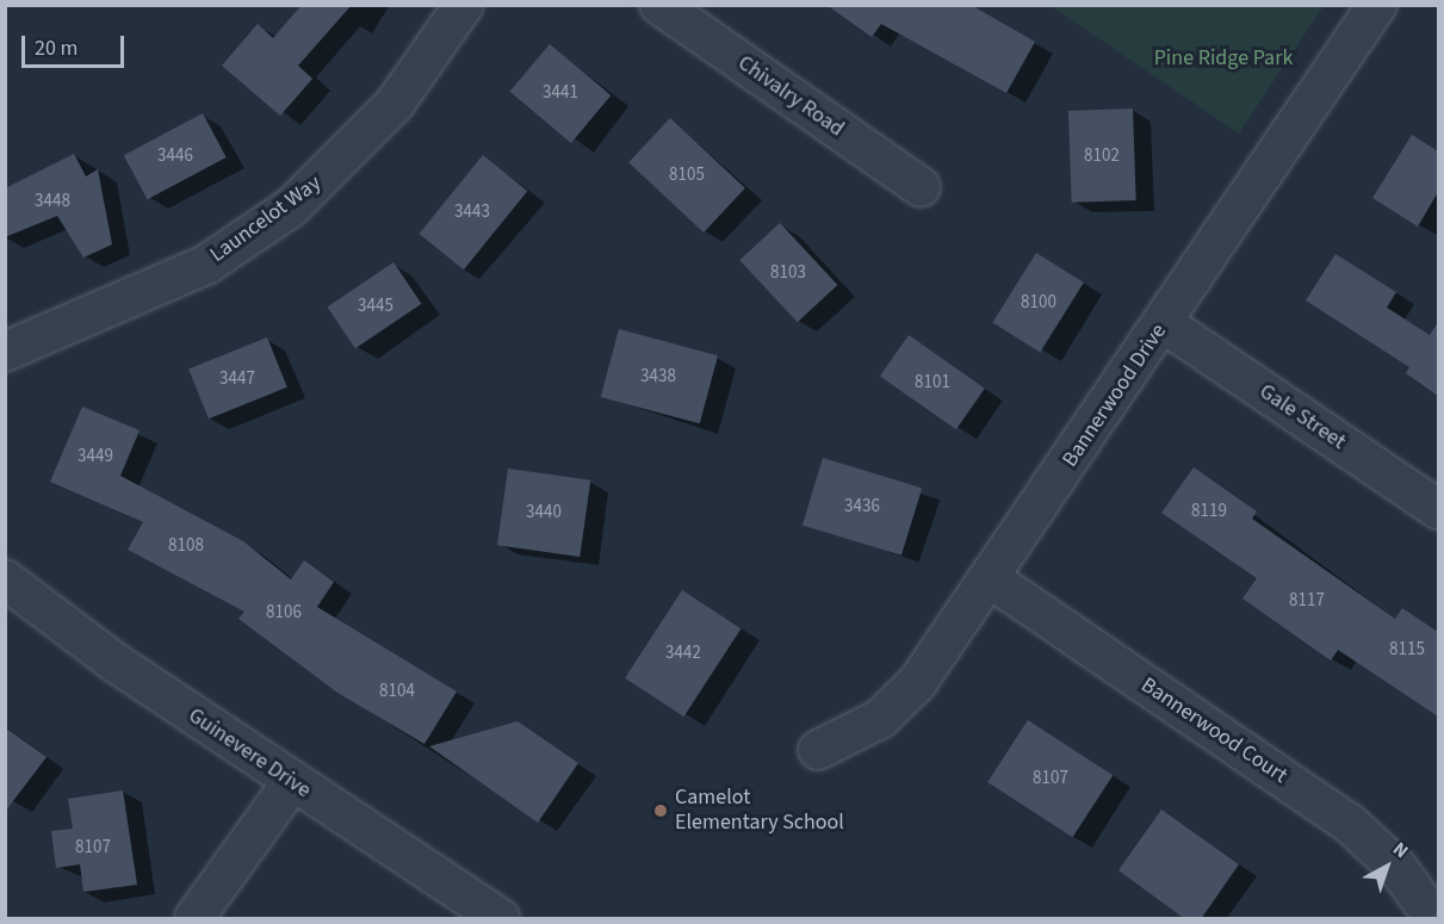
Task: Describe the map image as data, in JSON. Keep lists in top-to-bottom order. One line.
{"streets":{"street":["Chivalry Road","Launcelot Way","Bannerwood Drive","Gale Street","Bannerwood Court","Guinevere Drive"]},"crossings":[["Bannerwood Drive","Gale Street"],["Bannerwood Drive","Bannerwood Court"]],"parks":["Pine Ridge Park"],"places":["Camelot Elementary School"],"house_numbers":["3441","3446","8102","8105","3448","3443","8103","8100","3445","3438","3447","8101","3449","3436","8119","3440","8108","8117","8106","8115","3442","8104","8107","8107"],"scale_bar":"20 m","north":"top right"}
